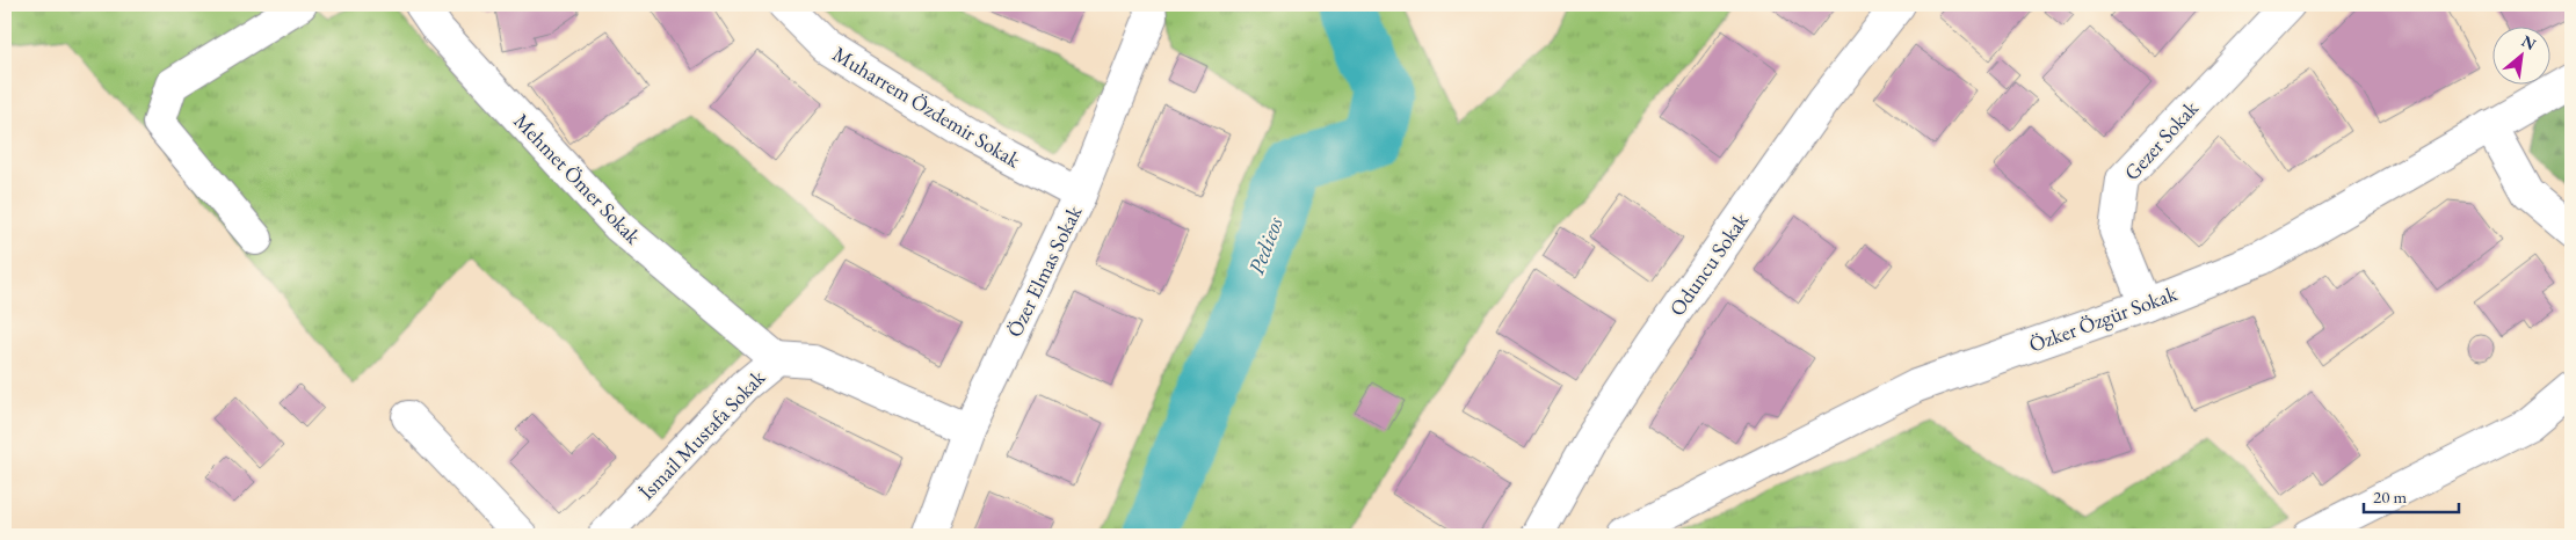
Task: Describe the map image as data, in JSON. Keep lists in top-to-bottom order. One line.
{"streets":{"street":["Muharrem Özdemir Sokak","Gezer Sokak","Mehmet Ömer Sokak","Oduncu Sokak","Özer Elmas Sokak","Özker Özgür Sokak","İsmail Mustafa Sokak"]},"crossings":[["Muharrem Özdemir Sokak","Özer Elmas Sokak"],["Gezer Sokak","Özker Özgür Sokak"],["Mehmet Ömer Sokak","İsmail Mustafa Sokak"]],"water":["Pedieos"],"scale_bar":"20 m","north":"top right"}
